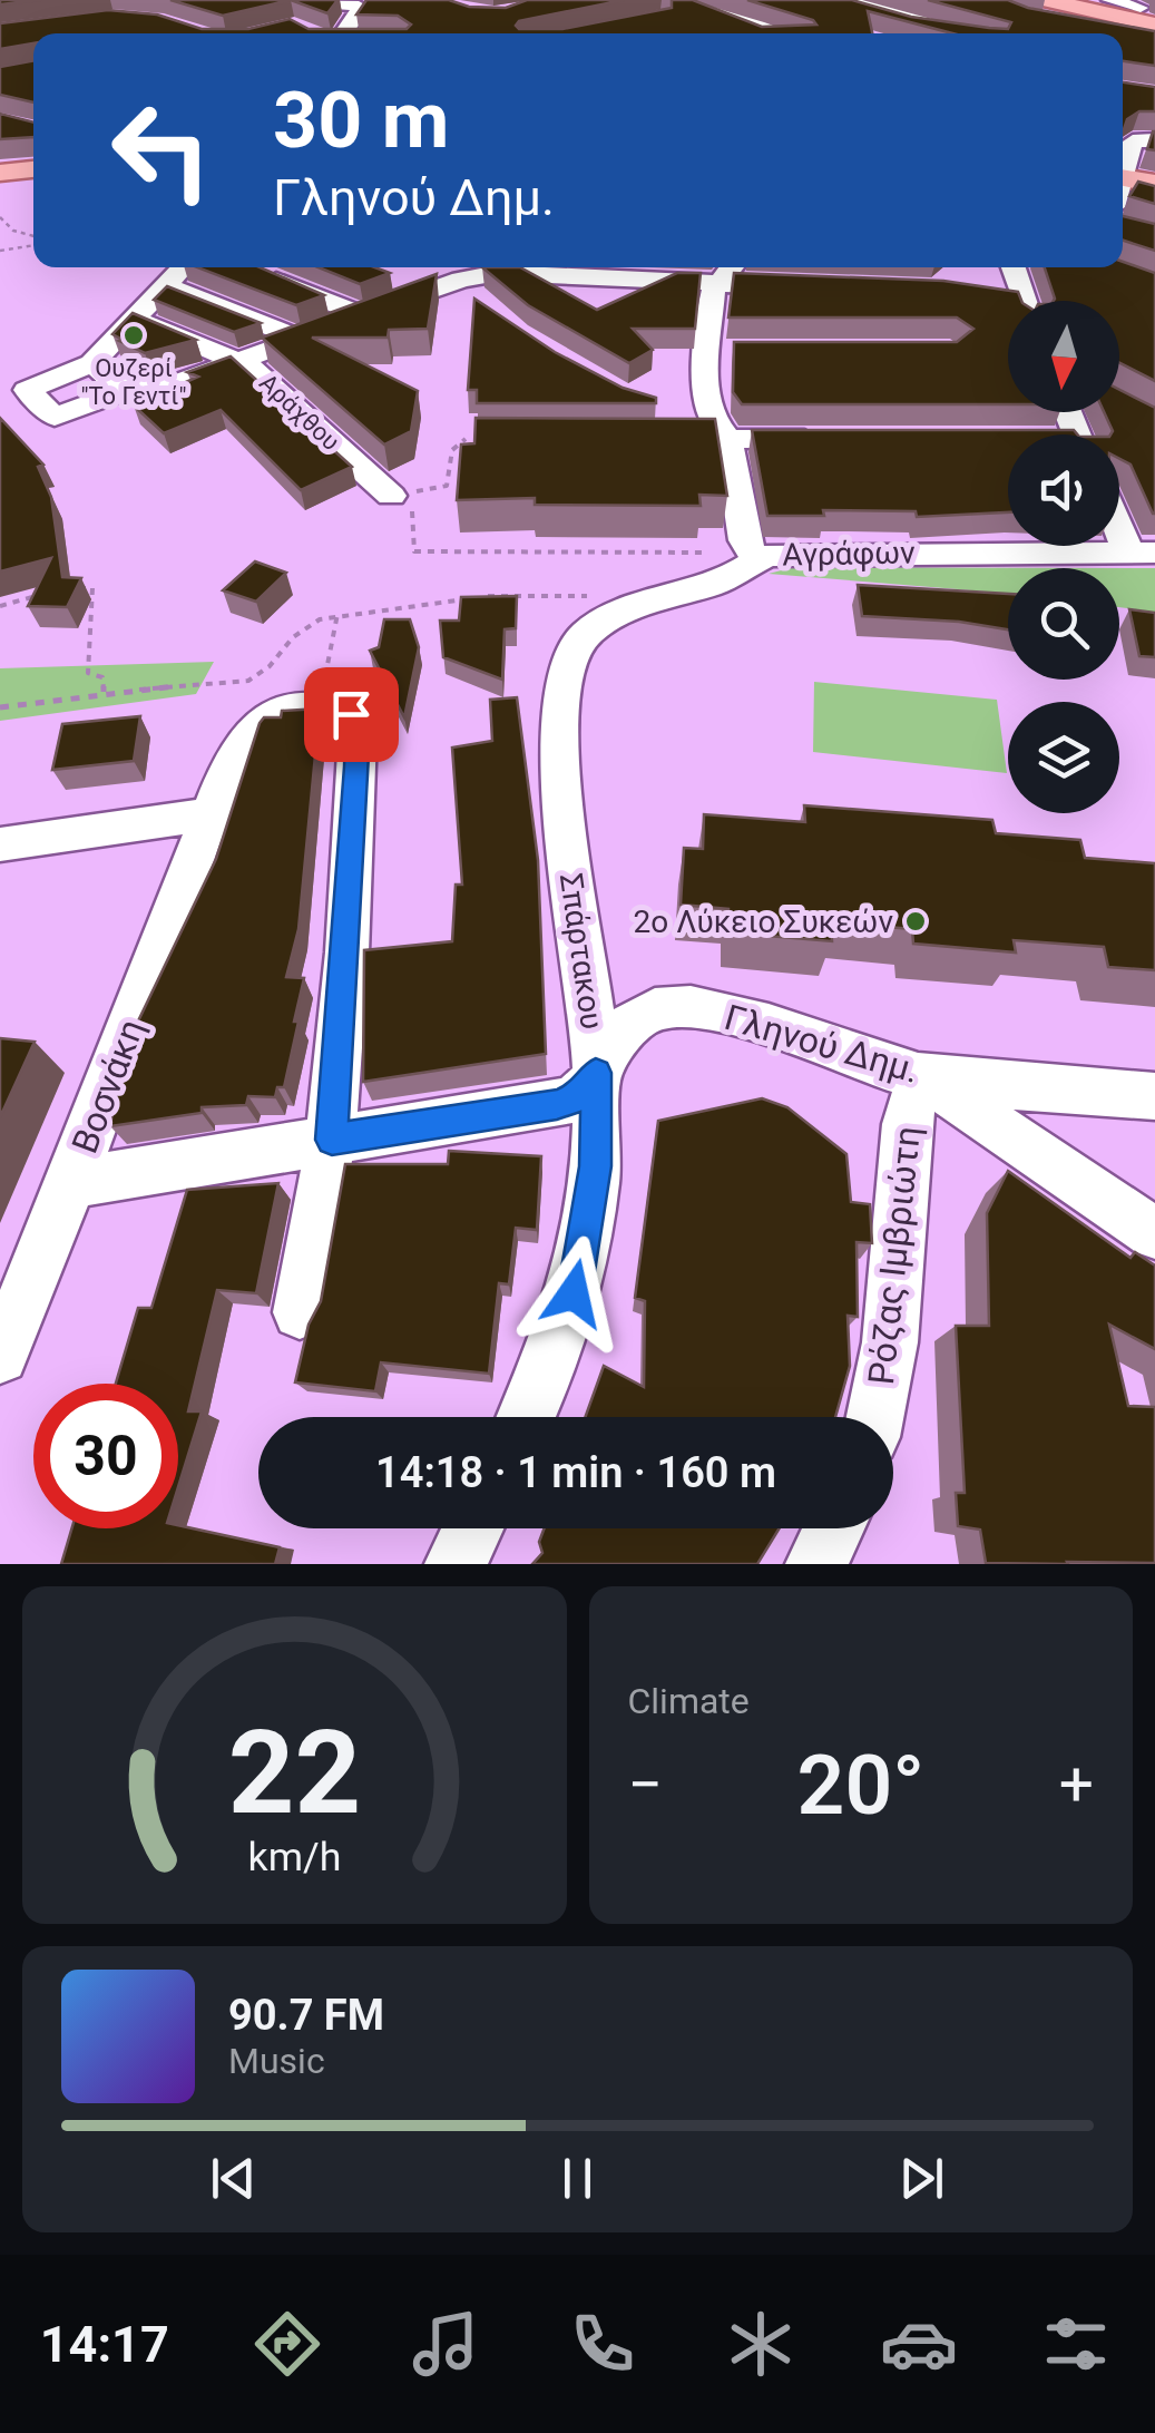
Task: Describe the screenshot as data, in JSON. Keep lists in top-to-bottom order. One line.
{"streets":{"street":["Αράχθου","Αγράφων","Σπάρτακου","Γληνού Δημ.","Βοσνάκη","Ρόζας Ιμβριώτη"]},"crossings":[["Αγράφων","Σπάρτακου"],["Σπάρτακου","Γληνού Δημ."],["Γληνού Δημ.","Βοσνάκη"],["Γληνού Δημ.","Ρόζας Ιμβριώτη"]],"places":["Ουζερί \"Το Γεντί\"","2ο Λύκειο Συκεών"],"north":"bottom","page":{"turn":["30 m","Γληνού Δημ."],"limit":"30","trip":"14:18 · 1 min · 160 m","tile":"Climate","heat":["−","20°","+"],"song":["90.7 FM","Music"],"tabs":"14:17","gauge":["22","km/h"]}}
